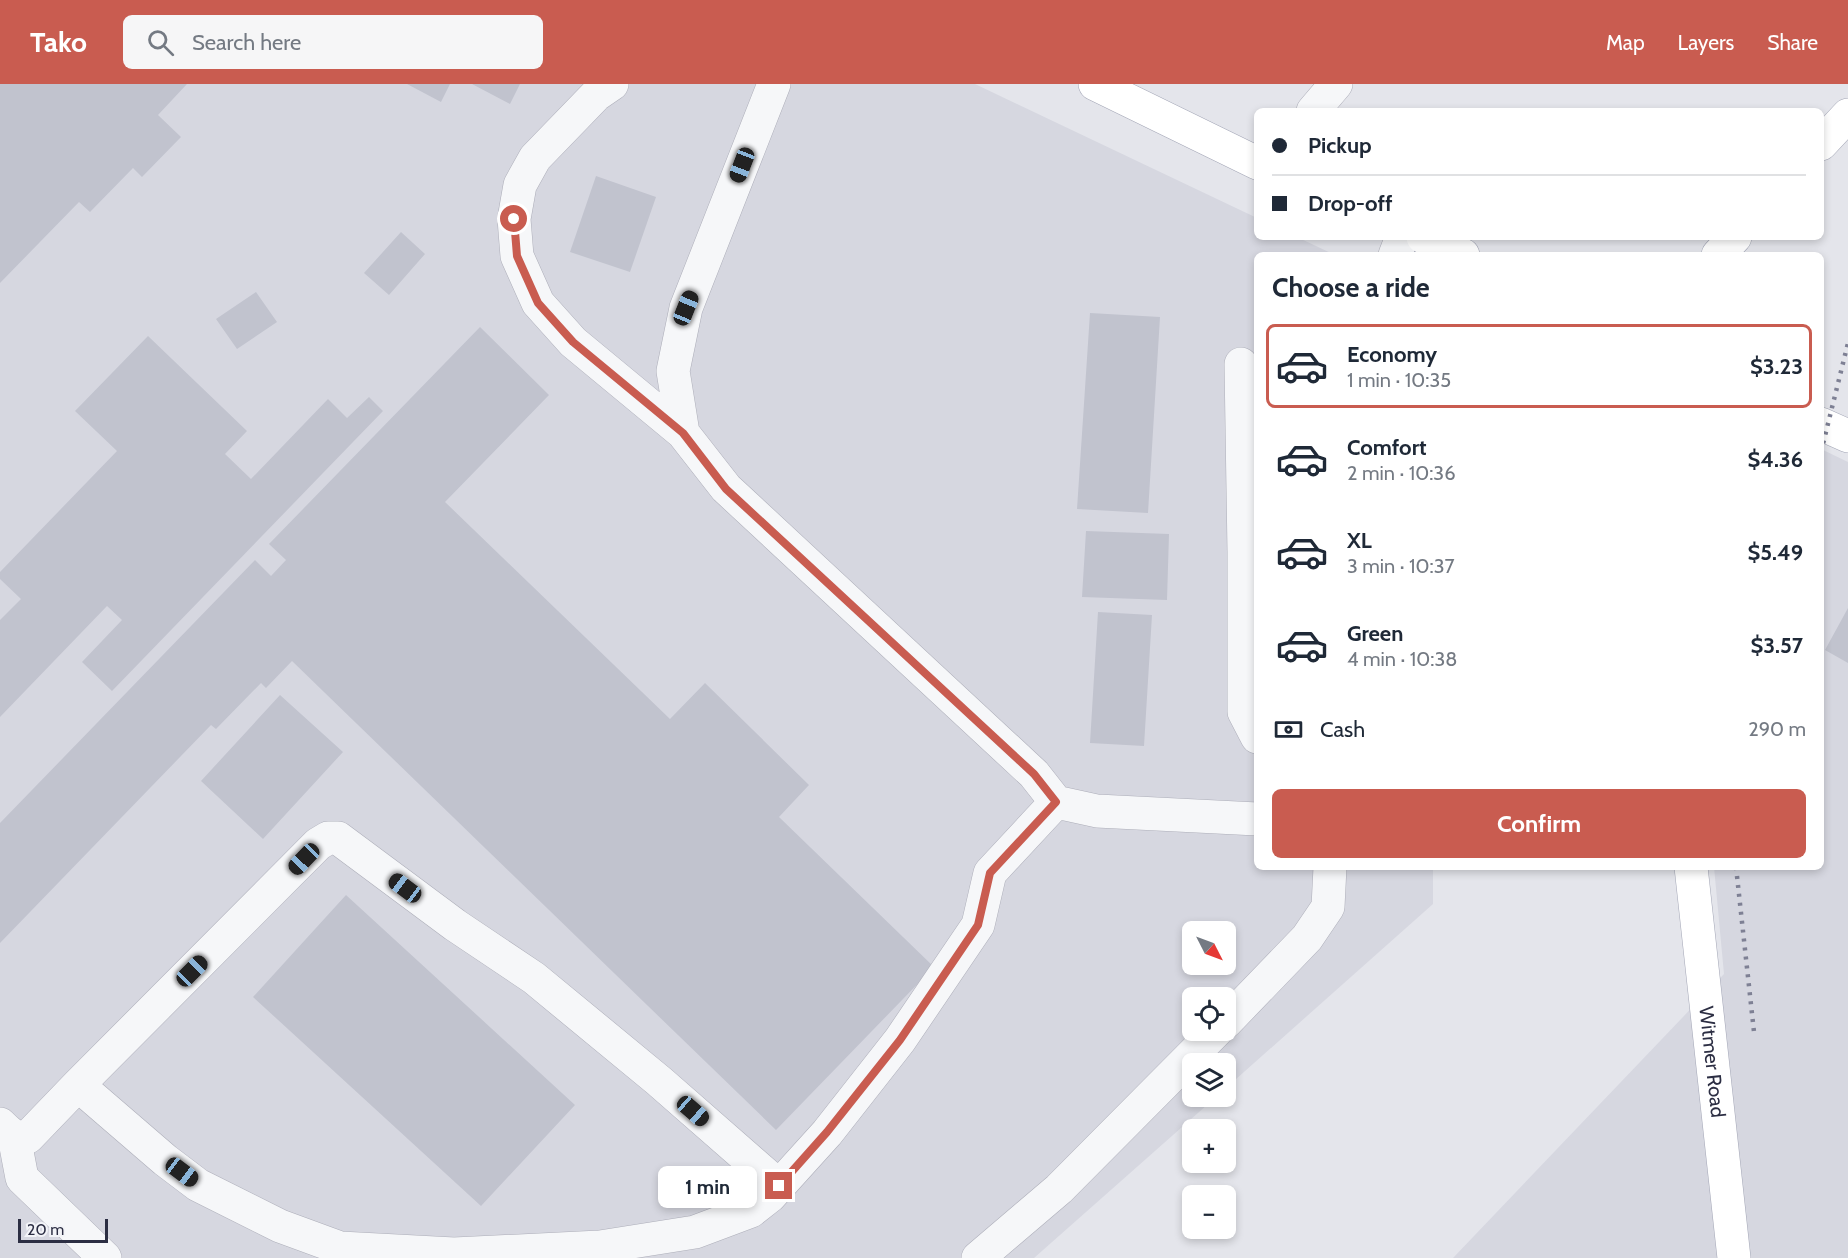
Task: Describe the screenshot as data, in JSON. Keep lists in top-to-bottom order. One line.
{"streets":{"main road":["Witmer Road"]},"scale_bar":"20 m","north":"bottom right","page":{"header":"Tako","search":"Search here","nav":["Map","Layers","Share"],"banner":["Pickup","Drop-off"],"heading":"Choose a ride","list":[{"name":"Economy","note":"1 min · 10:35","value":"$3.23"},{"name":"Comfort","note":"2 min · 10:36","value":"$4.36"},{"name":"XL","note":"3 min · 10:37","value":"$5.49"},{"name":"Green","note":"4 min · 10:38","value":"$3.57"}],"pay":["Cash","290 m"],"buttons":"Confirm","map_buttons":["+","−"],"bubble":"1 min","scale":"20 m"}}
